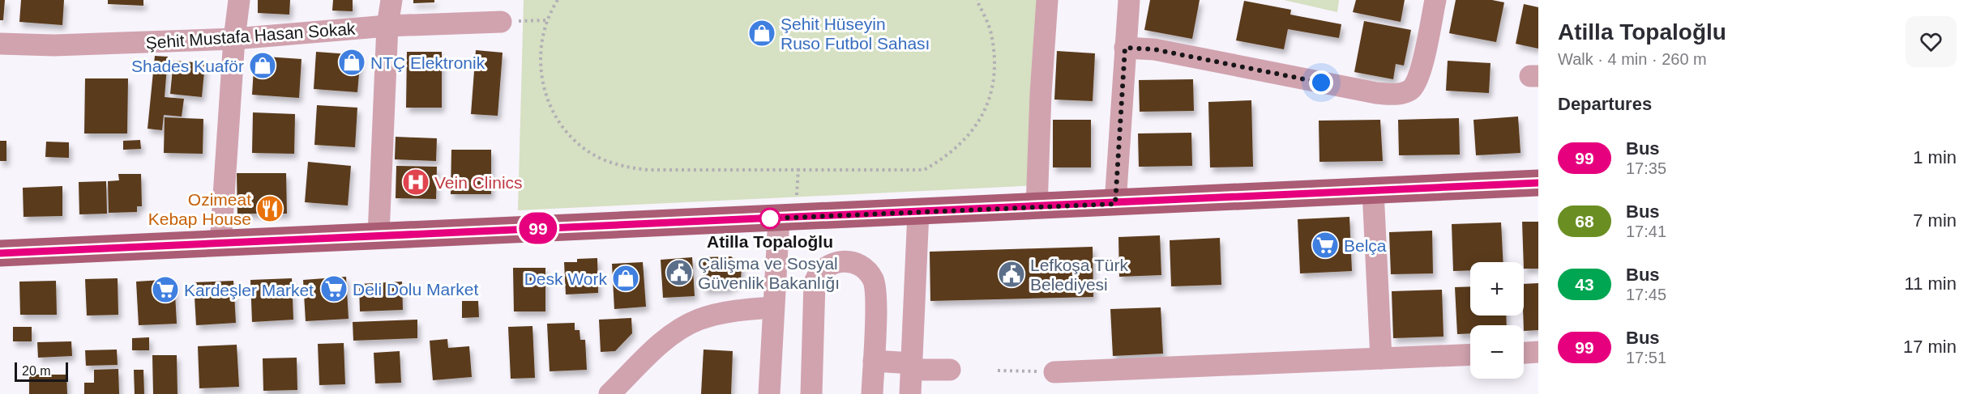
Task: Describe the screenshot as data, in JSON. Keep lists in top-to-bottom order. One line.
{"streets":{"street":["Şehit Mustafa Hasan Sokak"]},"places":{"shop":["Şehit Hüseyin Ruso Futbol Sahası","NTÇ Elektronik","Shades Kuaför","Desk Work"],"hospital":["Vein Clinics"],"restaurant":["Ozimeat Kebap House"],"other":["Atilla Topaloğlu"],"supermarket":["Belça","Deli Dolu Market","Kardeşler Market"],"public building":["Çalişma ve Sosyal Güvenlik Bakanlığı","Lefkoşa Türk Belediyesi"]},"lines":["bus line 99"],"scale_bar":"20 m","page":{"on_map":"99","heading":[["Atilla Topaloğlu","Walk · 4 min · 260 m"],"Departures"],"list":[{"mark":"99","name":"Bus","note":"17:35","value":"1 min"},{"mark":"68","name":"Bus","note":"17:41","value":"7 min"},{"mark":"43","name":"Bus","note":"17:45","value":"11 min"},{"mark":"99","name":"Bus","note":"17:51","value":"17 min"}],"map_buttons":["+","−"],"scale":"20 m"}}
